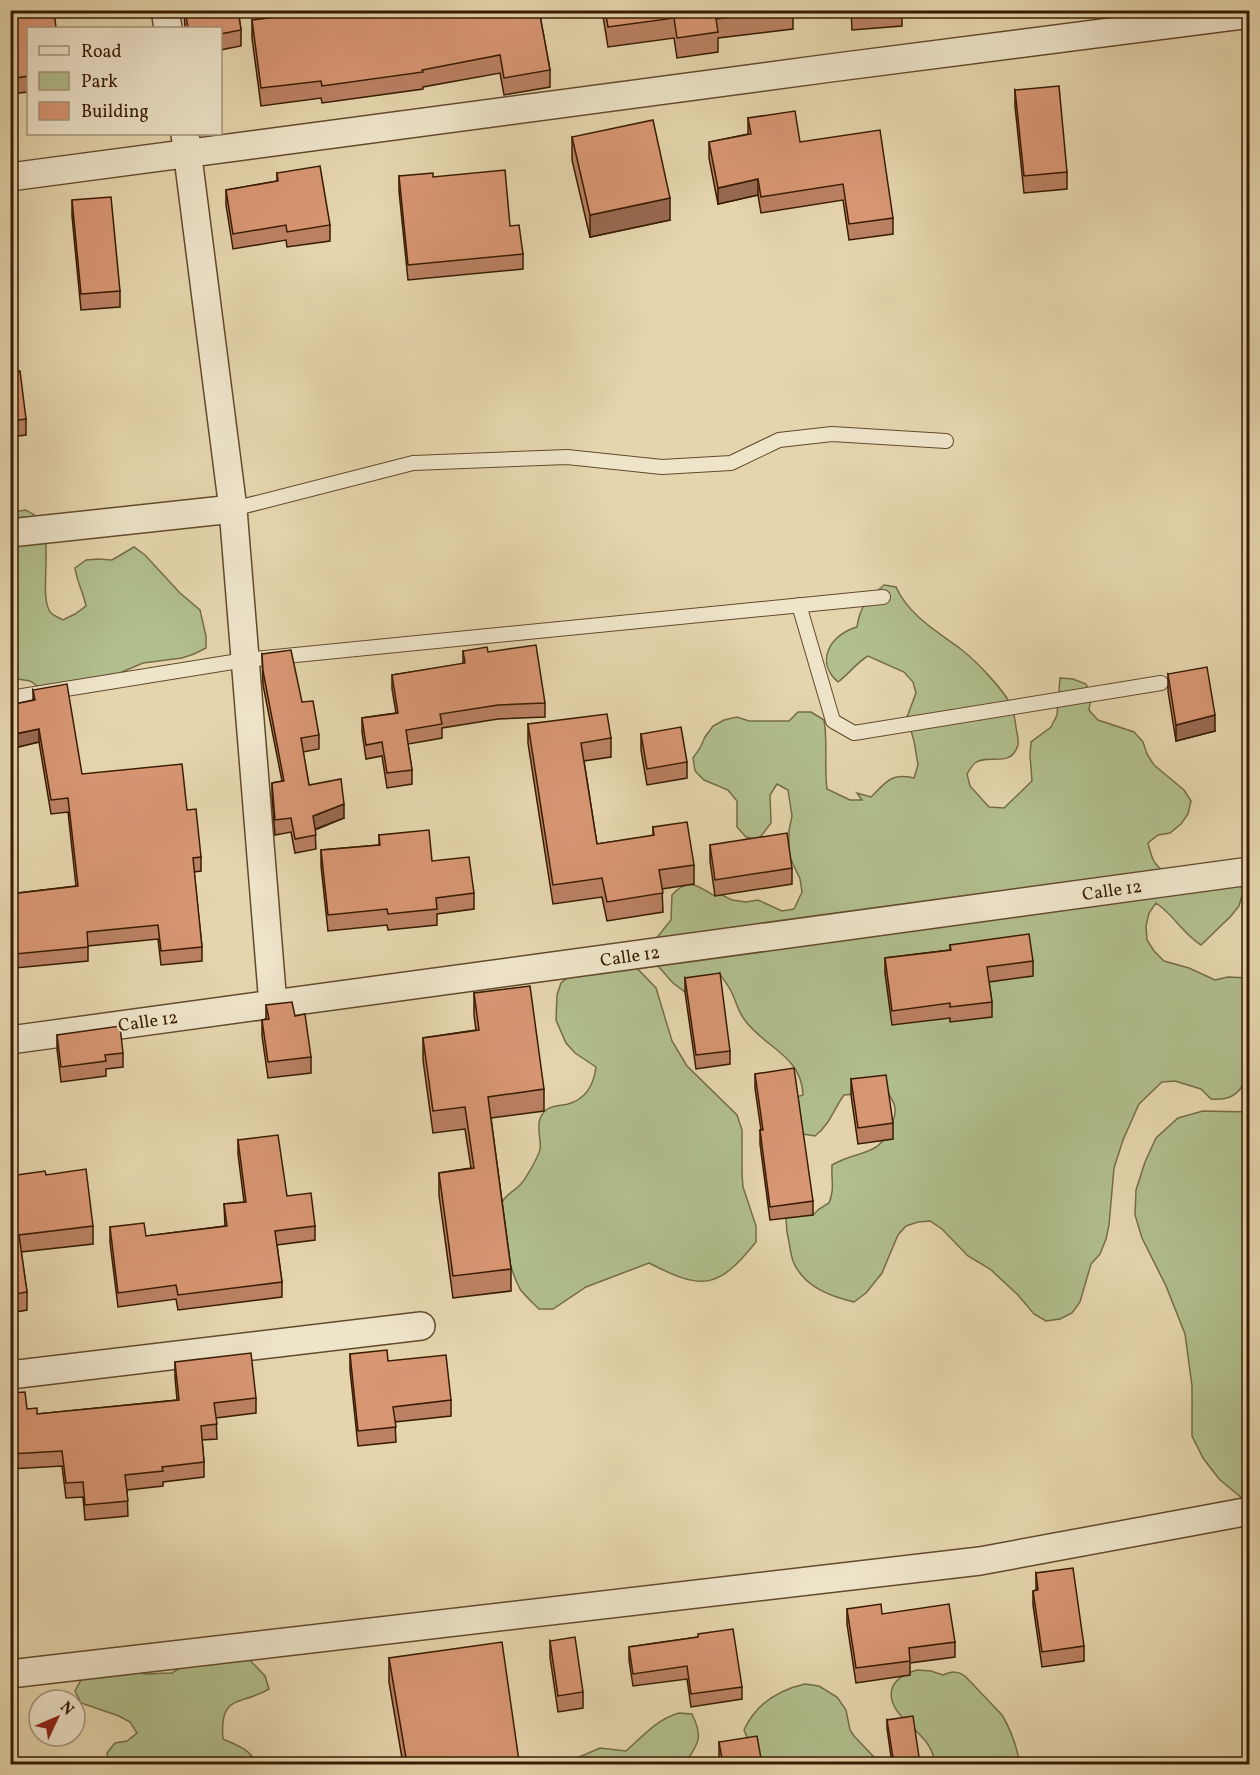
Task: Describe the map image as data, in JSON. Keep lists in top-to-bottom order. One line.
{"streets":{"street":["Calle 12"]},"legend":["Road","Park","Building"],"north":"top right"}
